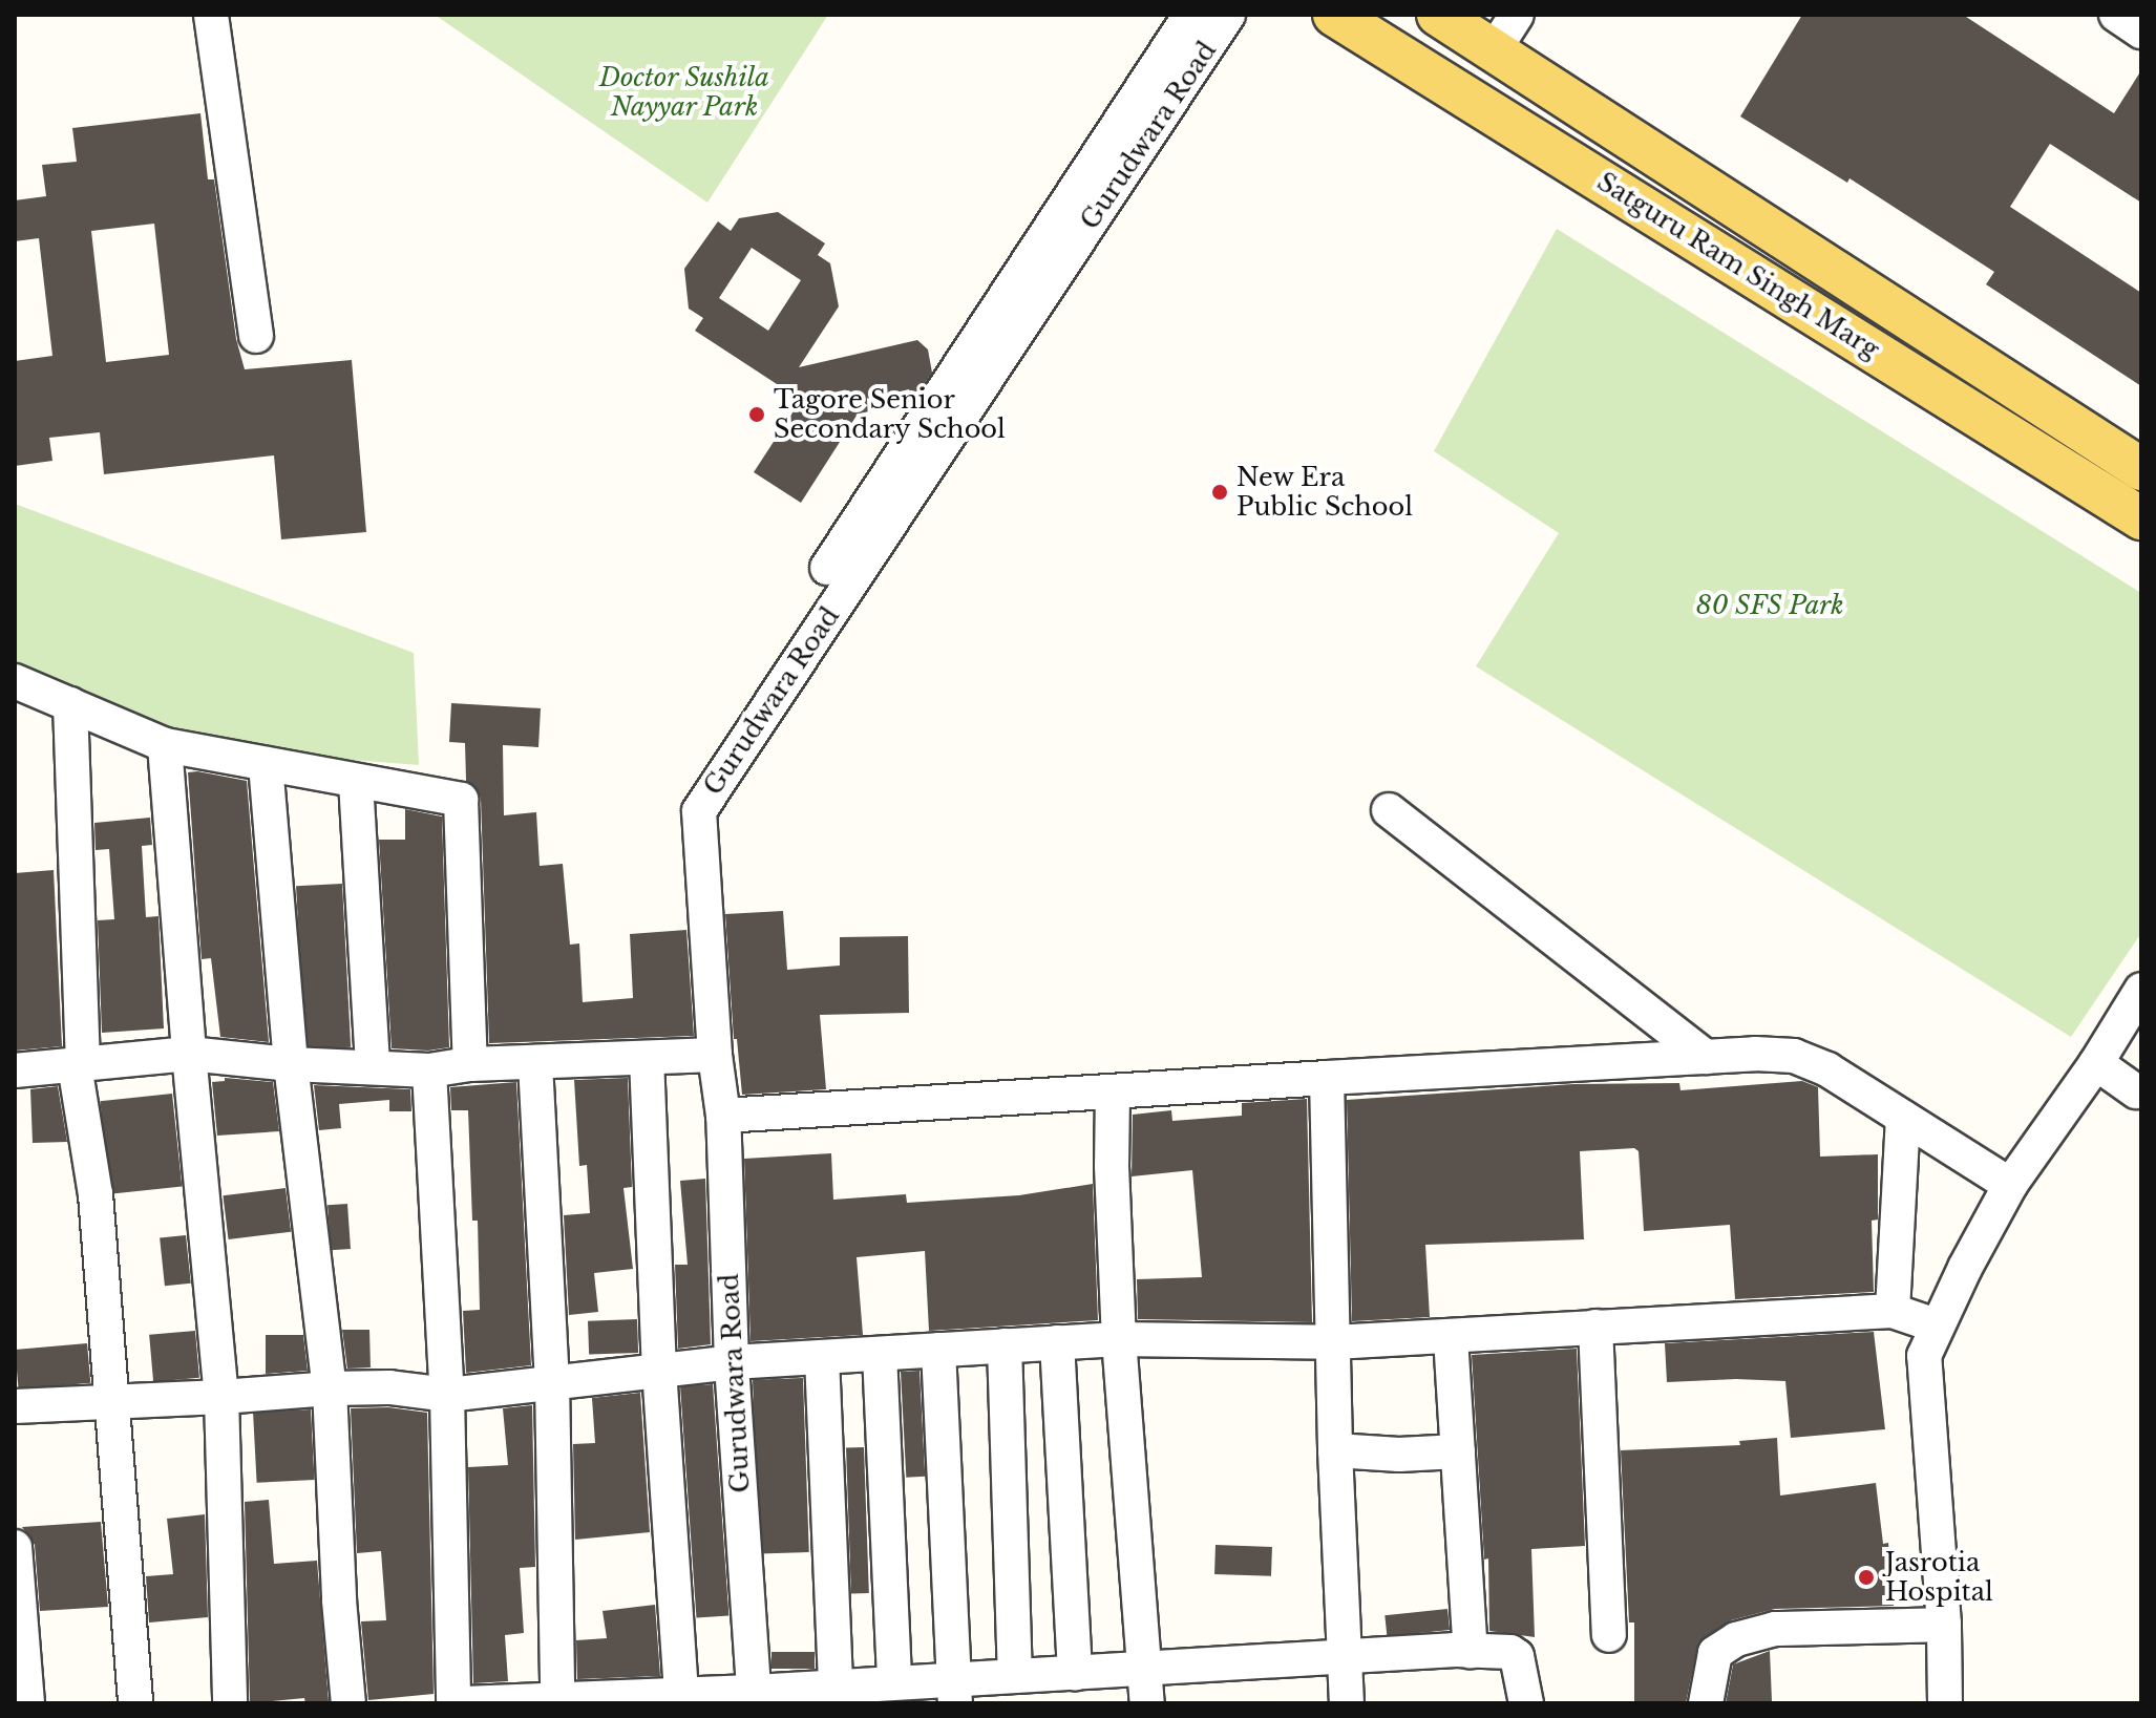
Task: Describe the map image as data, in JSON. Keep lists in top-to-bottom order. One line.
{"streets":{"main road":["Satguru Ram Singh Marg"],"street":["Gurudwara Road"]},"parks":["Doctor Sushila Nayyar Park","80 SFS Park"],"places":["Tagore Senior Secondary School","New Era Public School","Jasrotia Hospital"]}
